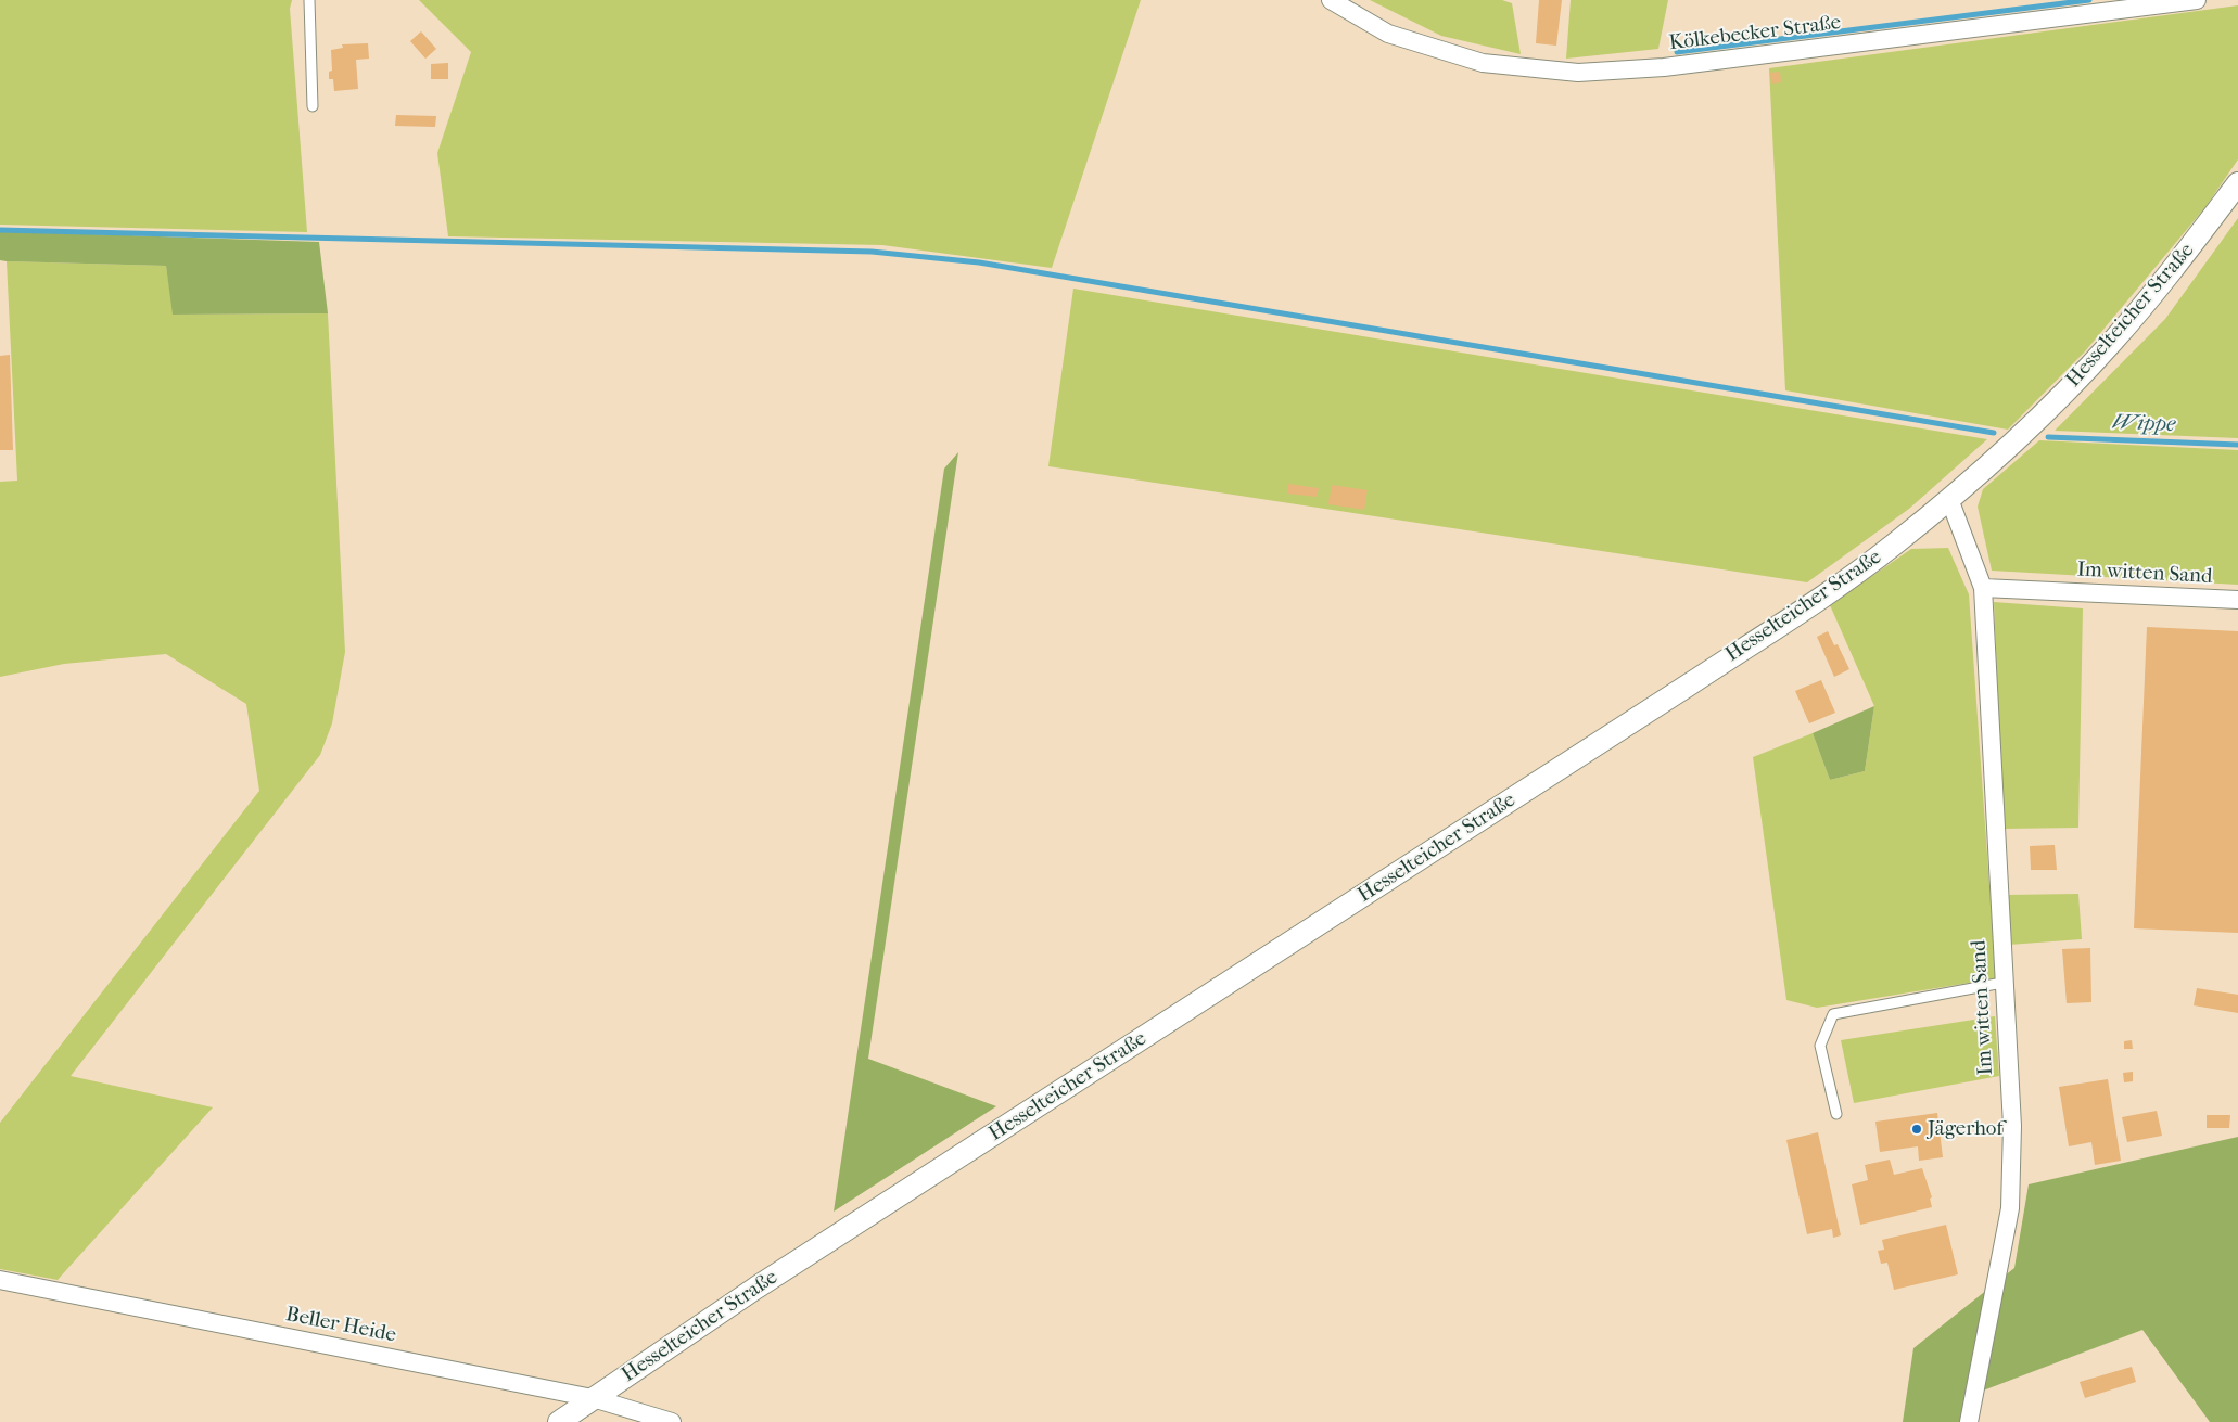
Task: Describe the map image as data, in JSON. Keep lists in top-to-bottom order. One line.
{"streets":{"street":["Kölkebecker Straße","Hesselteicher Straße","Im witten Sand","Beller Heide"]},"crossings":[["Hesselteicher Straße","Im witten Sand"],["Hesselteicher Straße","Beller Heide"]],"water":["Wippe"],"places":["Jägerhof"]}
